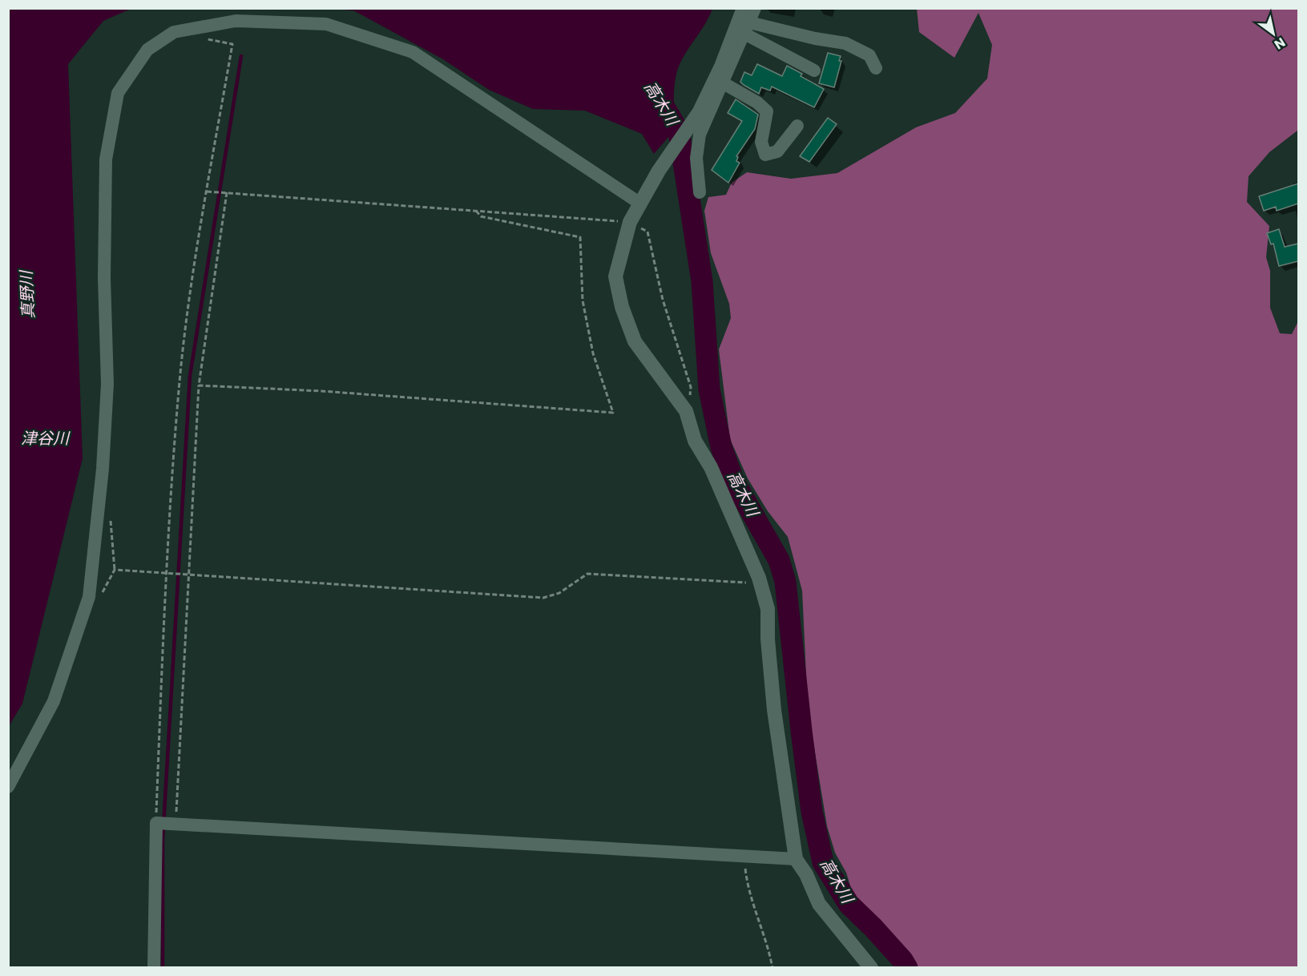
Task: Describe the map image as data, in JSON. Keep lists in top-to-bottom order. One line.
{"water":["高木川","真野川","津谷川"],"north":"bottom right"}
